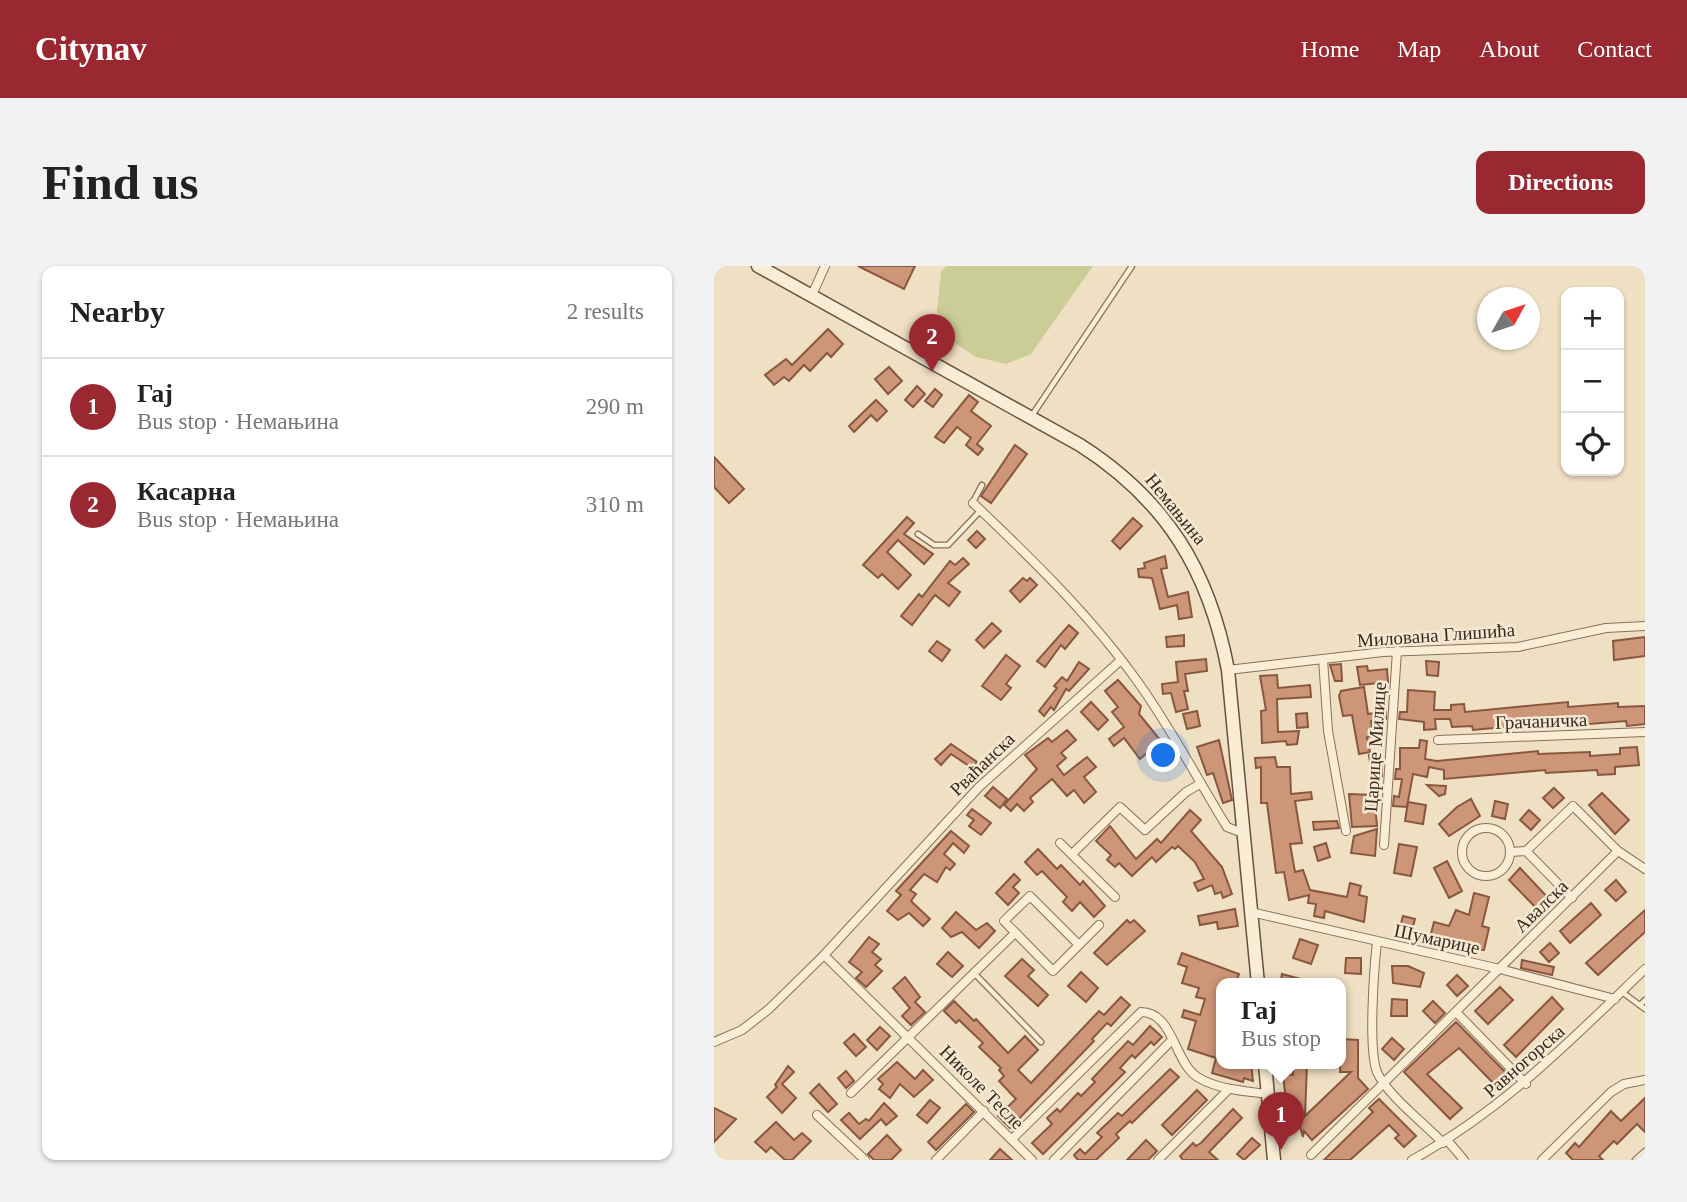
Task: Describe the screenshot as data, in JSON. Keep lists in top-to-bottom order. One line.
{"streets":{"street":["Немањина","Милована Глишића","Грачаничка","Царице Милице","Рваћанска","Авалска","Шумарице","Равногорска","Николе Тесле"]},"crossings":[["Немањина","Милована Глишића"],["Немањина","Шумарице"],["Милована Глишића","Царице Милице"],["Рваћанска","Николе Тесле"],["Авалска","Шумарице"],["Шумарице","Равногорска"]],"north":"top right","page":{"header":"Citynav","nav":["Home","Map","About","Contact"],"buttons":"Directions","title":"Find us","heading":["Nearby","2 results"],"map_buttons":["+","−"],"pins":["2","1"],"list":[{"mark":"1","name":"Гај","note":"Bus stop · Немањина","value":"290 m"},{"mark":"2","name":"Касарна","note":"Bus stop · Немањина","value":"310 m"}],"popup":["Гај","Bus stop"]}}
